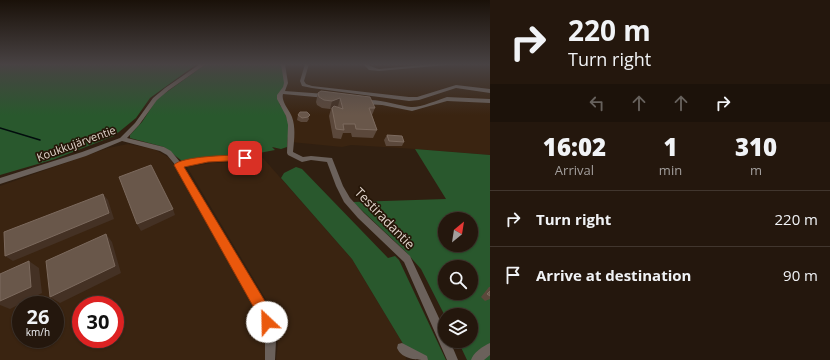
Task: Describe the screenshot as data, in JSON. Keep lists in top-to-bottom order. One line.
{"streets":{"street":["Koukkujärventie","Testiradantie"]},"north":"top right","page":{"turn":["220 m","Turn right"],"eta":["16:02","Arrival","1","min","310","m"],"list":[{"name":"Turn right","value":"220 m"},{"name":"Arrive at destination","value":"90 m"}],"speed":"26 km/h","limit":"30"}}
